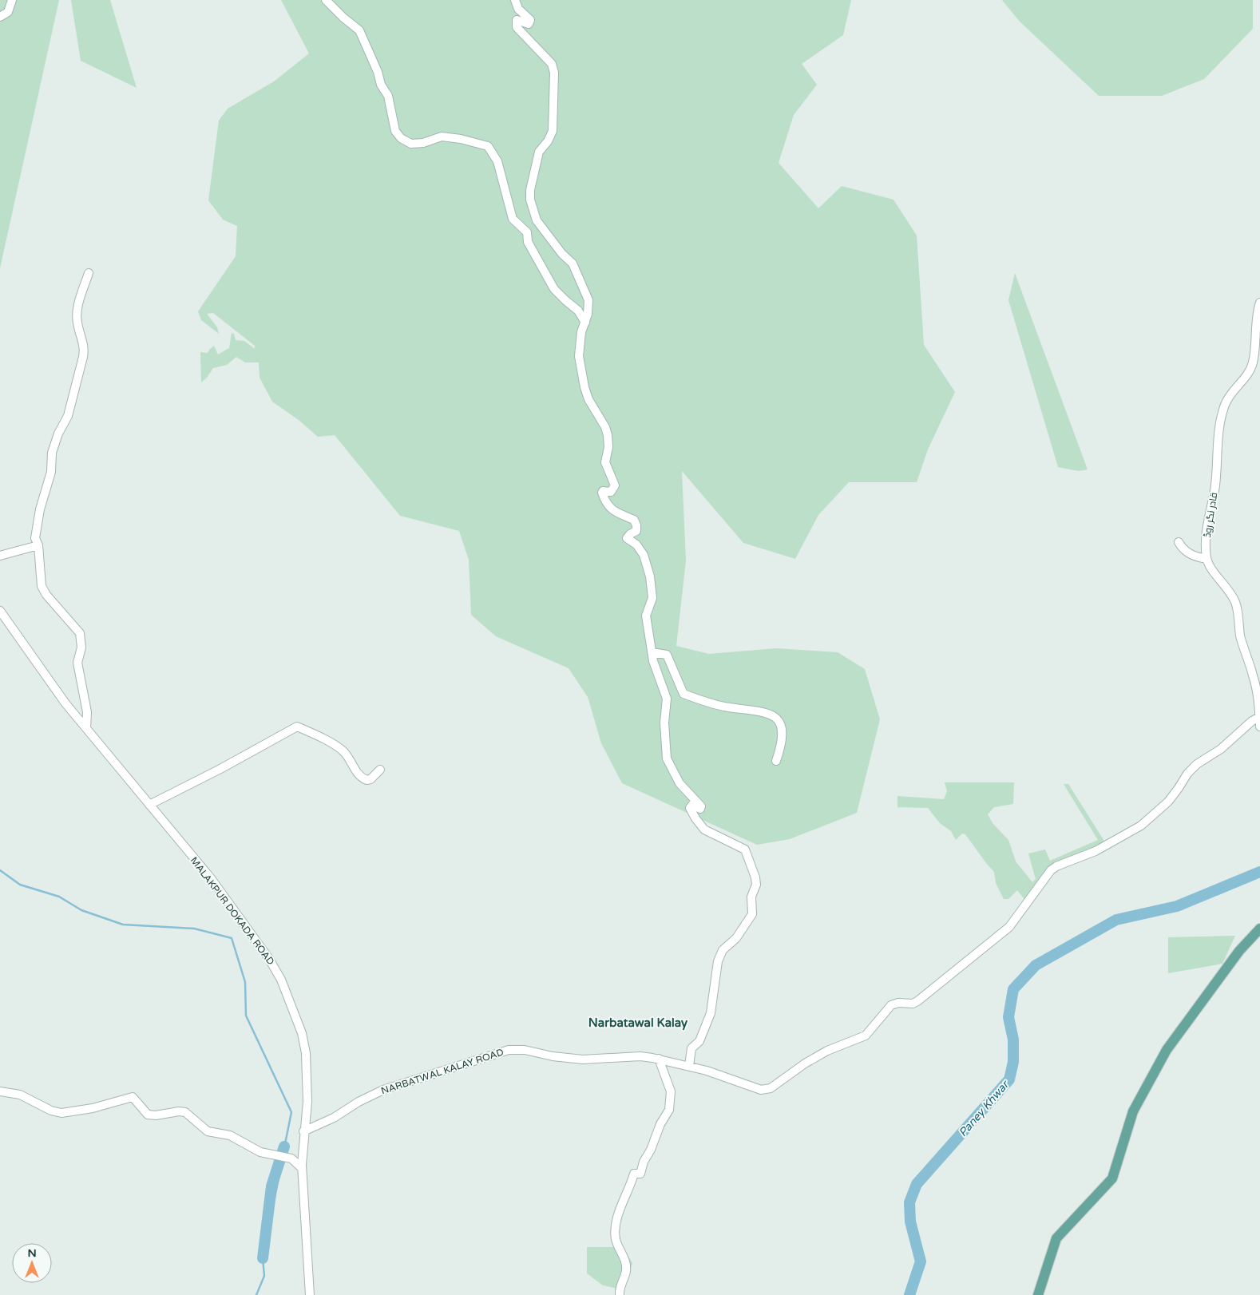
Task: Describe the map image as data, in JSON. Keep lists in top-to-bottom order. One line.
{"streets":{"street":["قادر نگر روڈ","MALAKPUR DOKADA ROAD","NARBATWAL KALAY ROAD"]},"crossings":[["MALAKPUR DOKADA ROAD","NARBATWAL KALAY ROAD"]],"districts":["Narbatawal Kalay"],"water":["Paney Khwar"],"north":"top"}
